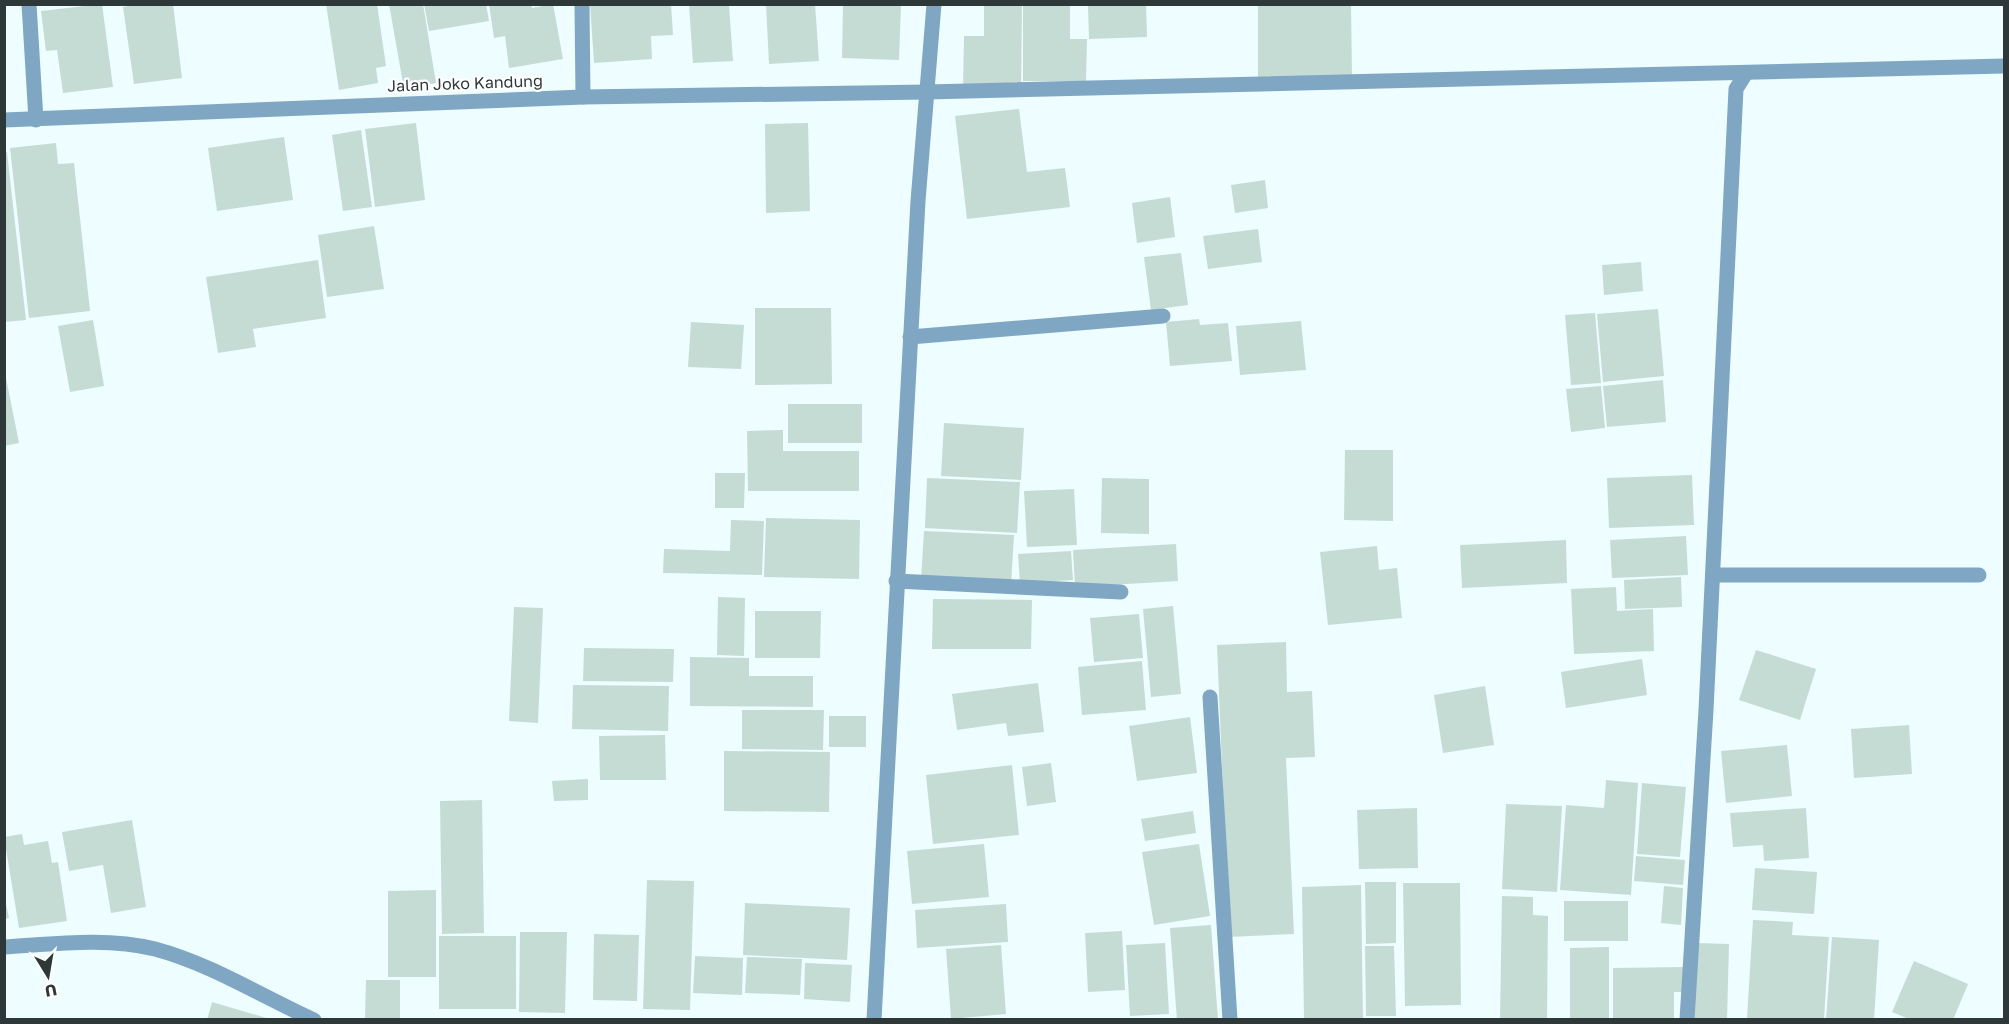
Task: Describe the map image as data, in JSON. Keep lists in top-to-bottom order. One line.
{"streets":{"street":["Jalan Joko Kandung"]},"north":"bottom"}
